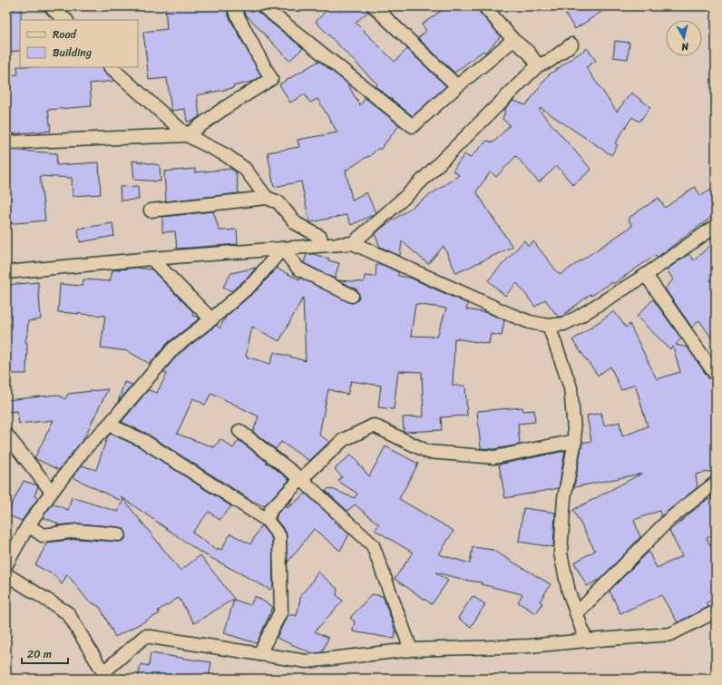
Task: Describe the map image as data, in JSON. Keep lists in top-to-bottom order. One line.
{"legend":["Road","Building"],"scale_bar":"20 m","north":"bottom"}
